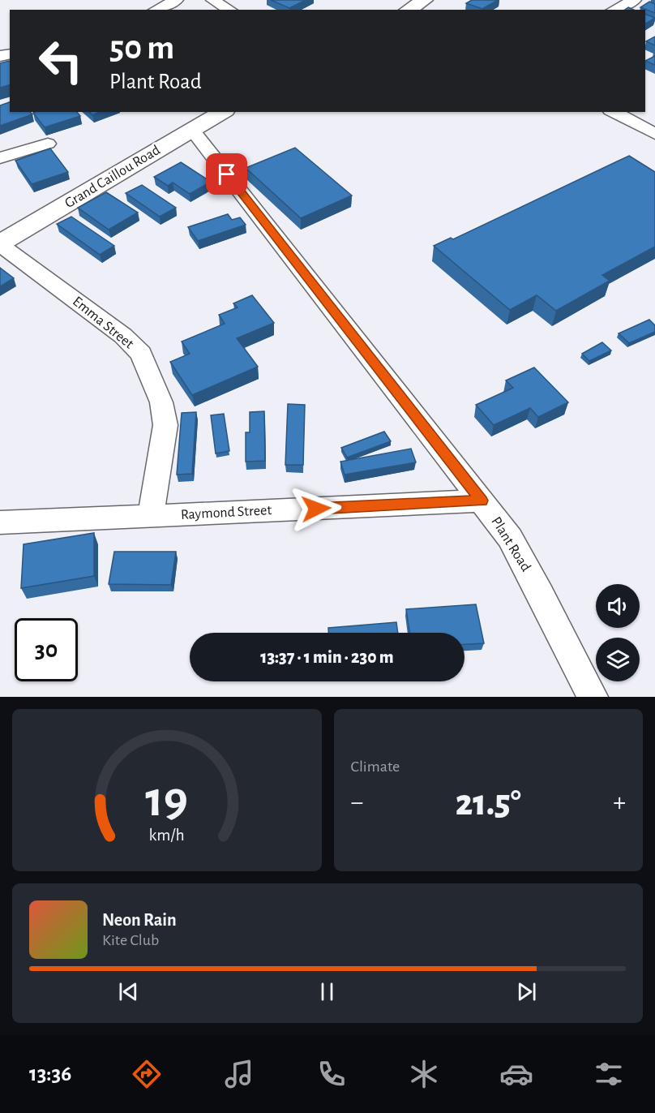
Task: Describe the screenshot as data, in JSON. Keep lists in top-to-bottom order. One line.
{"streets":{"main road":["Grand Caillou Road"],"street":["Emma Street","Raymond Street","Plant Road"]},"crossings":[["Grand Caillou Road","Emma Street"],["Grand Caillou Road","Plant Road"],["Emma Street","Raymond Street"],["Raymond Street","Plant Road"]],"page":{"turn":["50 m","Plant Road"],"limit":"30","trip":"13:37 · 1 min · 230 m","tile":"Climate","heat":["−","21.5°","+"],"song":["Neon Rain","Kite Club"],"tabs":"13:36","gauge":["19","km/h"]}}
